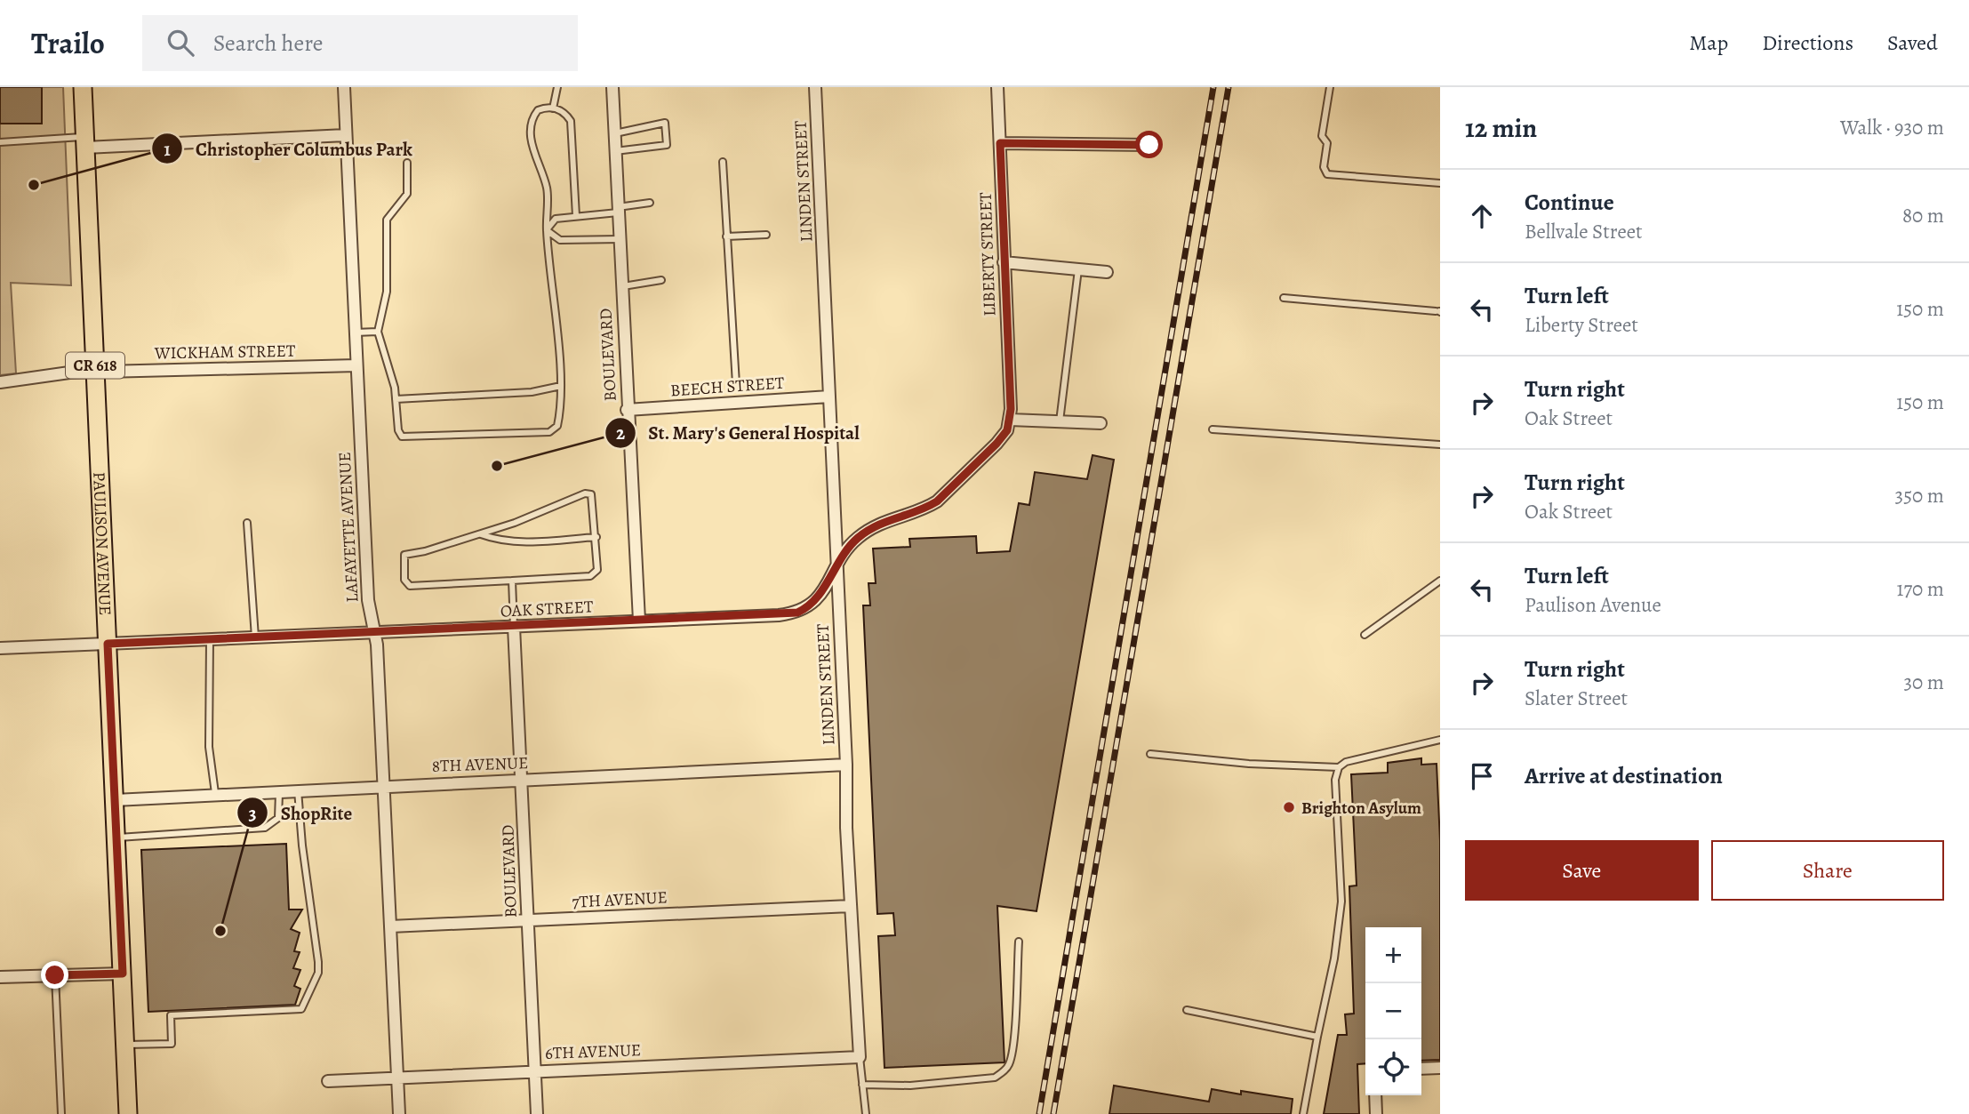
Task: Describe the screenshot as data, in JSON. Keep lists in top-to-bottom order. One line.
{"streets":{"main road":["CR 618","PAULISON AVENUE"],"street":["LINDEN STREET","LIBERTY STREET","WICKHAM STREET","BOULEVARD","BEECH STREET","LAFAYETTE AVENUE","OAK STREET","8TH AVENUE","7TH AVENUE","6TH AVENUE"]},"crossings":[["LINDEN STREET","BEECH STREET"],["LINDEN STREET","OAK STREET"],["LINDEN STREET","8TH AVENUE"],["LINDEN STREET","7TH AVENUE"],["LINDEN STREET","6TH AVENUE"],["LIBERTY STREET","OAK STREET"],["WICKHAM STREET","LAFAYETTE AVENUE"],["WICKHAM STREET","PAULISON AVENUE"],["BOULEVARD","BEECH STREET"],["BOULEVARD","OAK STREET"],["BOULEVARD","8TH AVENUE"],["BOULEVARD","7TH AVENUE"],["BOULEVARD","6TH AVENUE"],["LAFAYETTE AVENUE","OAK STREET"],["LAFAYETTE AVENUE","8TH AVENUE"],["LAFAYETTE AVENUE","7TH AVENUE"],["LAFAYETTE AVENUE","6TH AVENUE"],["PAULISON AVENUE","OAK STREET"],["PAULISON AVENUE","8TH AVENUE"]],"places":["Christopher Columbus Park","St. Mary's General Hospital","Brighton Asylum","ShopRite"],"page":{"header":"Trailo","search":"Search here","nav":["Map","Directions","Saved"],"heading":["12 min","Walk · 930 m"],"list":[["Continue","Bellvale Street","80 m"],["Turn left","Liberty Street","150 m"],["Turn right","Oak Street","150 m"],["Turn right","Oak Street","350 m"],["Turn left","Paulison Avenue","170 m"],["Turn right","Slater Street","30 m"],"Arrive at destination"],"buttons":["Save","Share"],"map_buttons":["+","−"]}}
